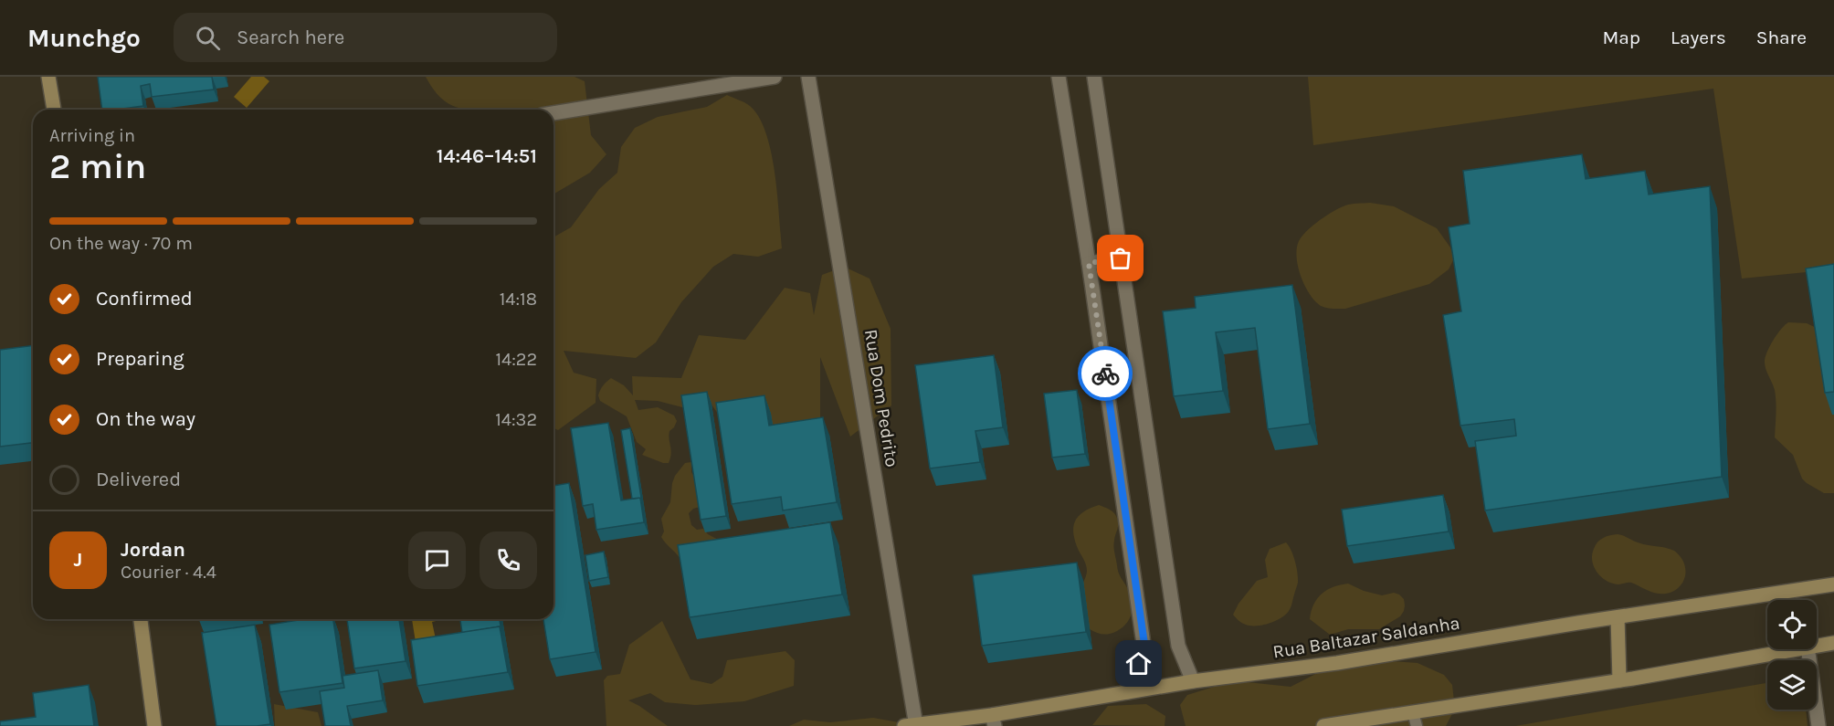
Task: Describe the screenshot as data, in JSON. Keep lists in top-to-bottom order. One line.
{"streets":{"main road":["Rua Baltazar Saldanha"],"street":["Rua Dom Pedrito"]},"crossings":[["Rua Dom Pedrito","Rua Baltazar Saldanha"]],"page":{"header":"Munchgo","search":"Search here","nav":["Map","Layers","Share"],"heading":["2 min","Arriving in","14:46–14:51"],"panel":["Jordan","Courier · 4.4"],"bar":"On the way · 70 m","list":[["Confirmed","14:18"],["Preparing","14:22"],["On the way","14:32"],"Delivered"],"round":"J"}}
